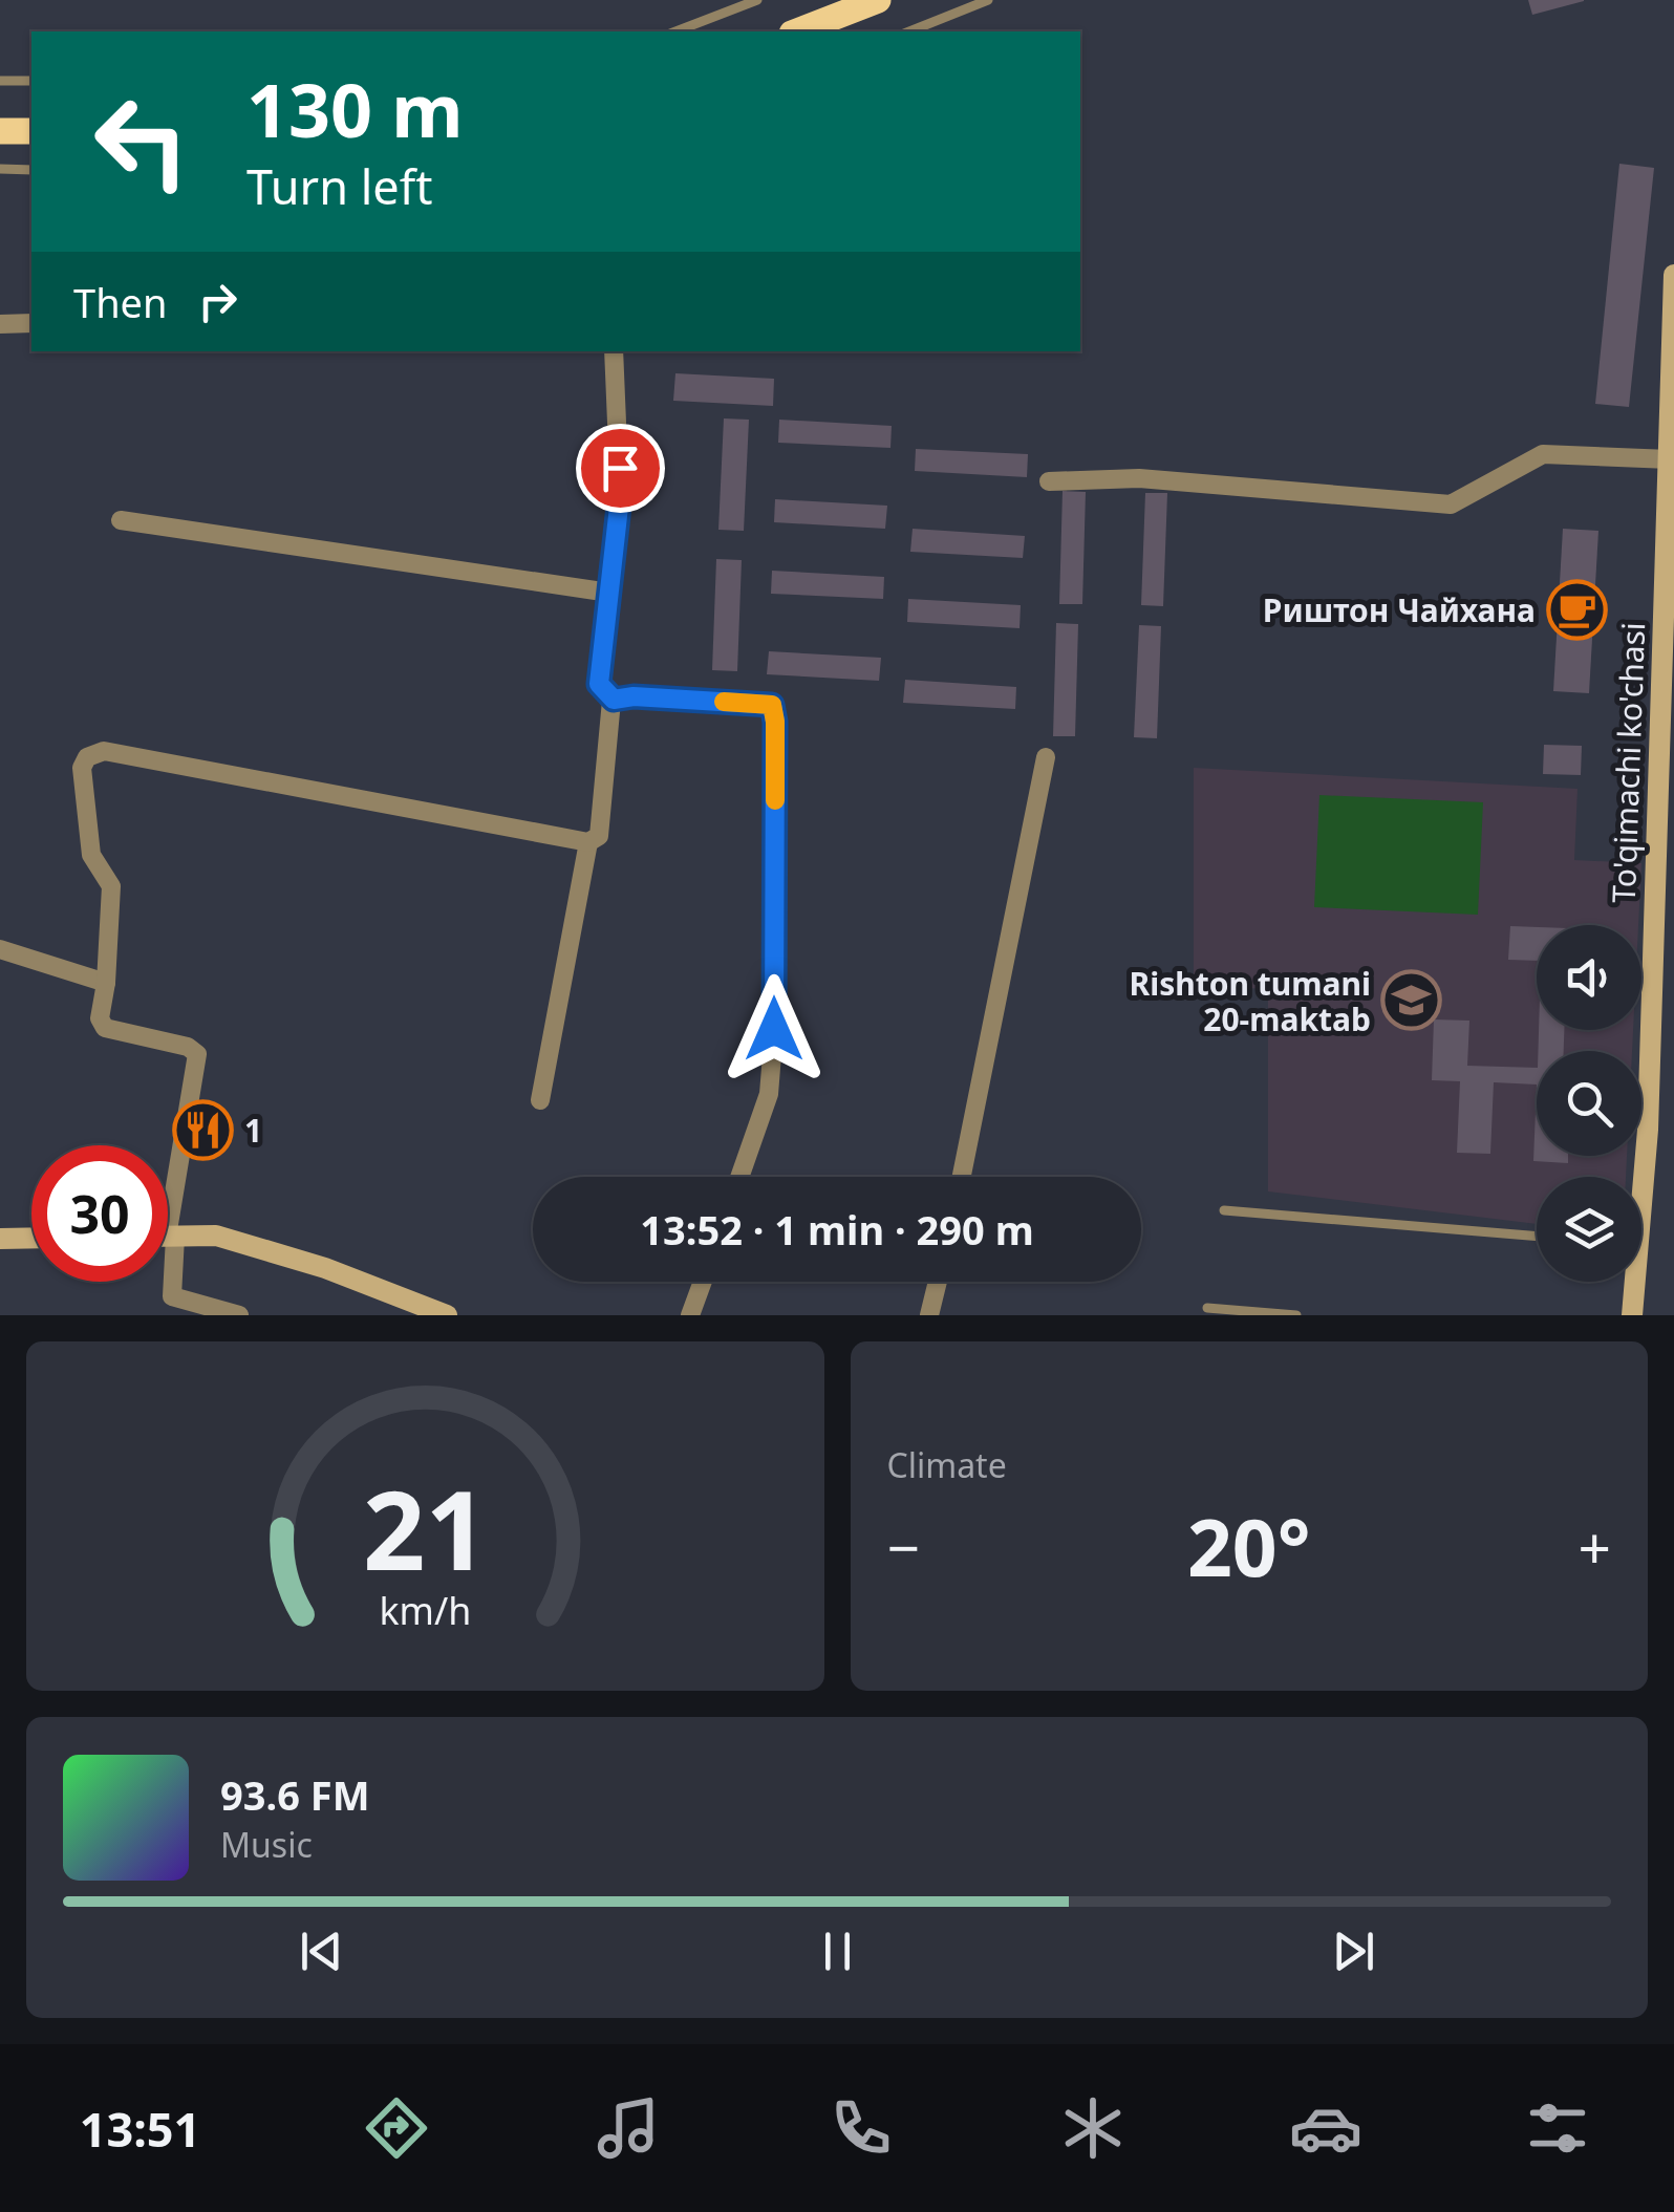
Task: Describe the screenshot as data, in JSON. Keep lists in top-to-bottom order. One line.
{"streets":{"street":["To'qimachi ko'chasi"]},"places":{"cafe":["Риштон Чайхана"],"school or university":["Rishton tumani 20-maktab"],"restaurant":["1"]},"page":{"turn":["130 m","Turn left"],"then":"Then","limit":"30","trip":"13:52 · 1 min · 290 m","tile":"Climate","heat":["−","20°","+"],"song":["93.6 FM","Music"],"tabs":"13:51","gauge":["21","km/h"]}}
